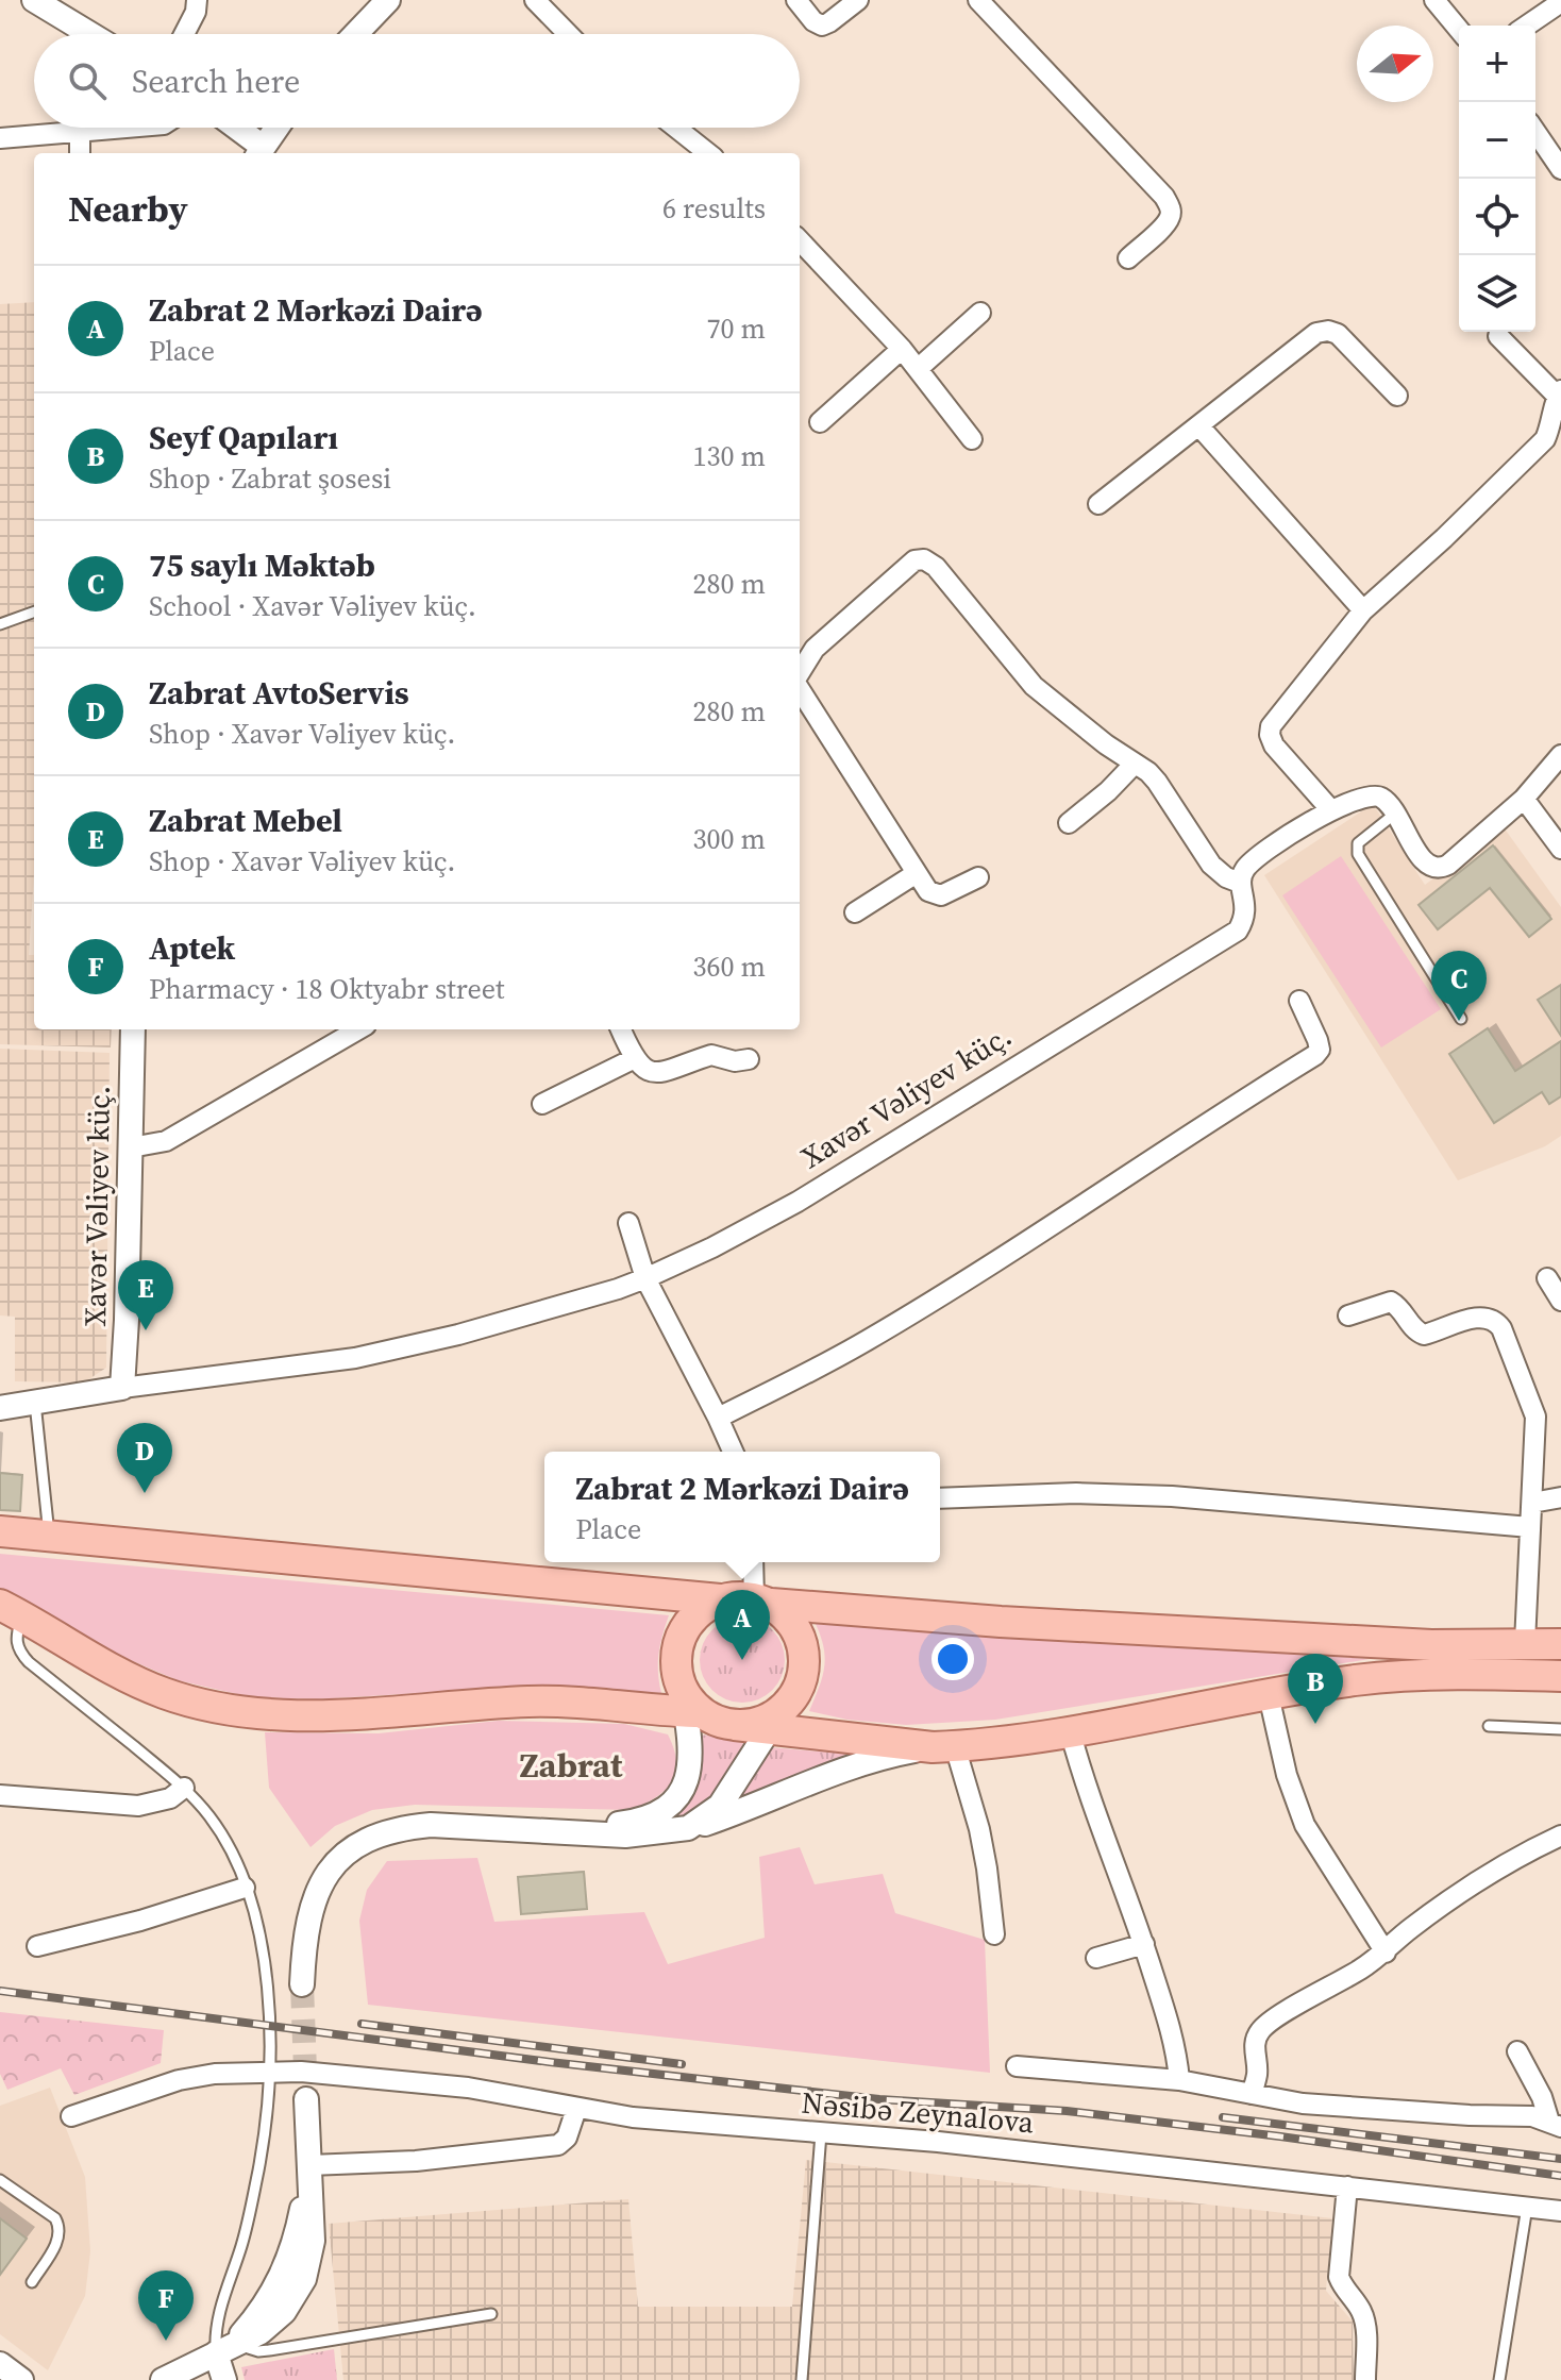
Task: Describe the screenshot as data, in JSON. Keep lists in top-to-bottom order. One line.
{"streets":{"street":["Xavər Vəliyev küç.","Nəsibə Zeynalova"]},"districts":["Zabrat"],"north":"right","page":{"map_buttons":["+","−"],"search":"Search here","heading":["Nearby","6 results"],"list":[{"mark":"A","name":"Zabrat 2 Mərkəzi Dairə","note":"Place","value":"70 m"},{"mark":"B","name":"Seyf Qapıları","note":"Shop · Zabrat şosesi","value":"130 m"},{"mark":"C","name":"75 saylı Məktəb","note":"School · Xavər Vəliyev küç.","value":"280 m"},{"mark":"D","name":"Zabrat AvtoServis","note":"Shop · Xavər Vəliyev küç.","value":"280 m"},{"mark":"E","name":"Zabrat Mebel","note":"Shop · Xavər Vəliyev küç.","value":"300 m"},{"mark":"F","name":"Aptek","note":"Pharmacy · 18 Oktyabr street","value":"360 m"}],"pins":["C","E","D","A","B","F"],"popup":["Zabrat 2 Mərkəzi Dairə","Place"]}}
